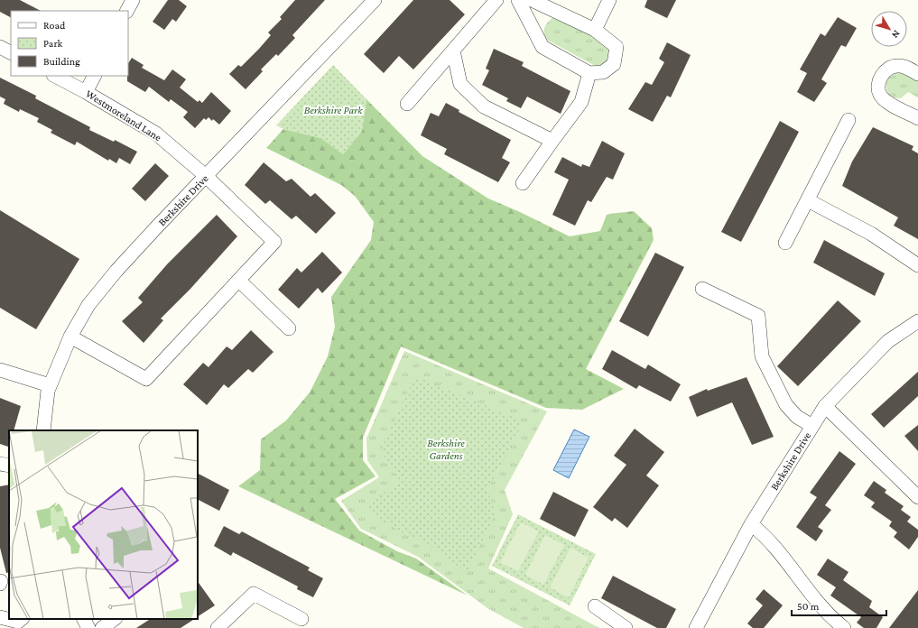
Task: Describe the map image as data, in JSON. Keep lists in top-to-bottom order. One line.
{"streets":{"street":["Westmoreland Lane","Berkshire Drive"]},"crossings":[["Westmoreland Lane","Berkshire Drive"]],"parks":["Berkshire Park","Berkshire Gardens"],"legend":["Road","Park","Building"],"scale_bar":"50 m","north":"bottom right"}
